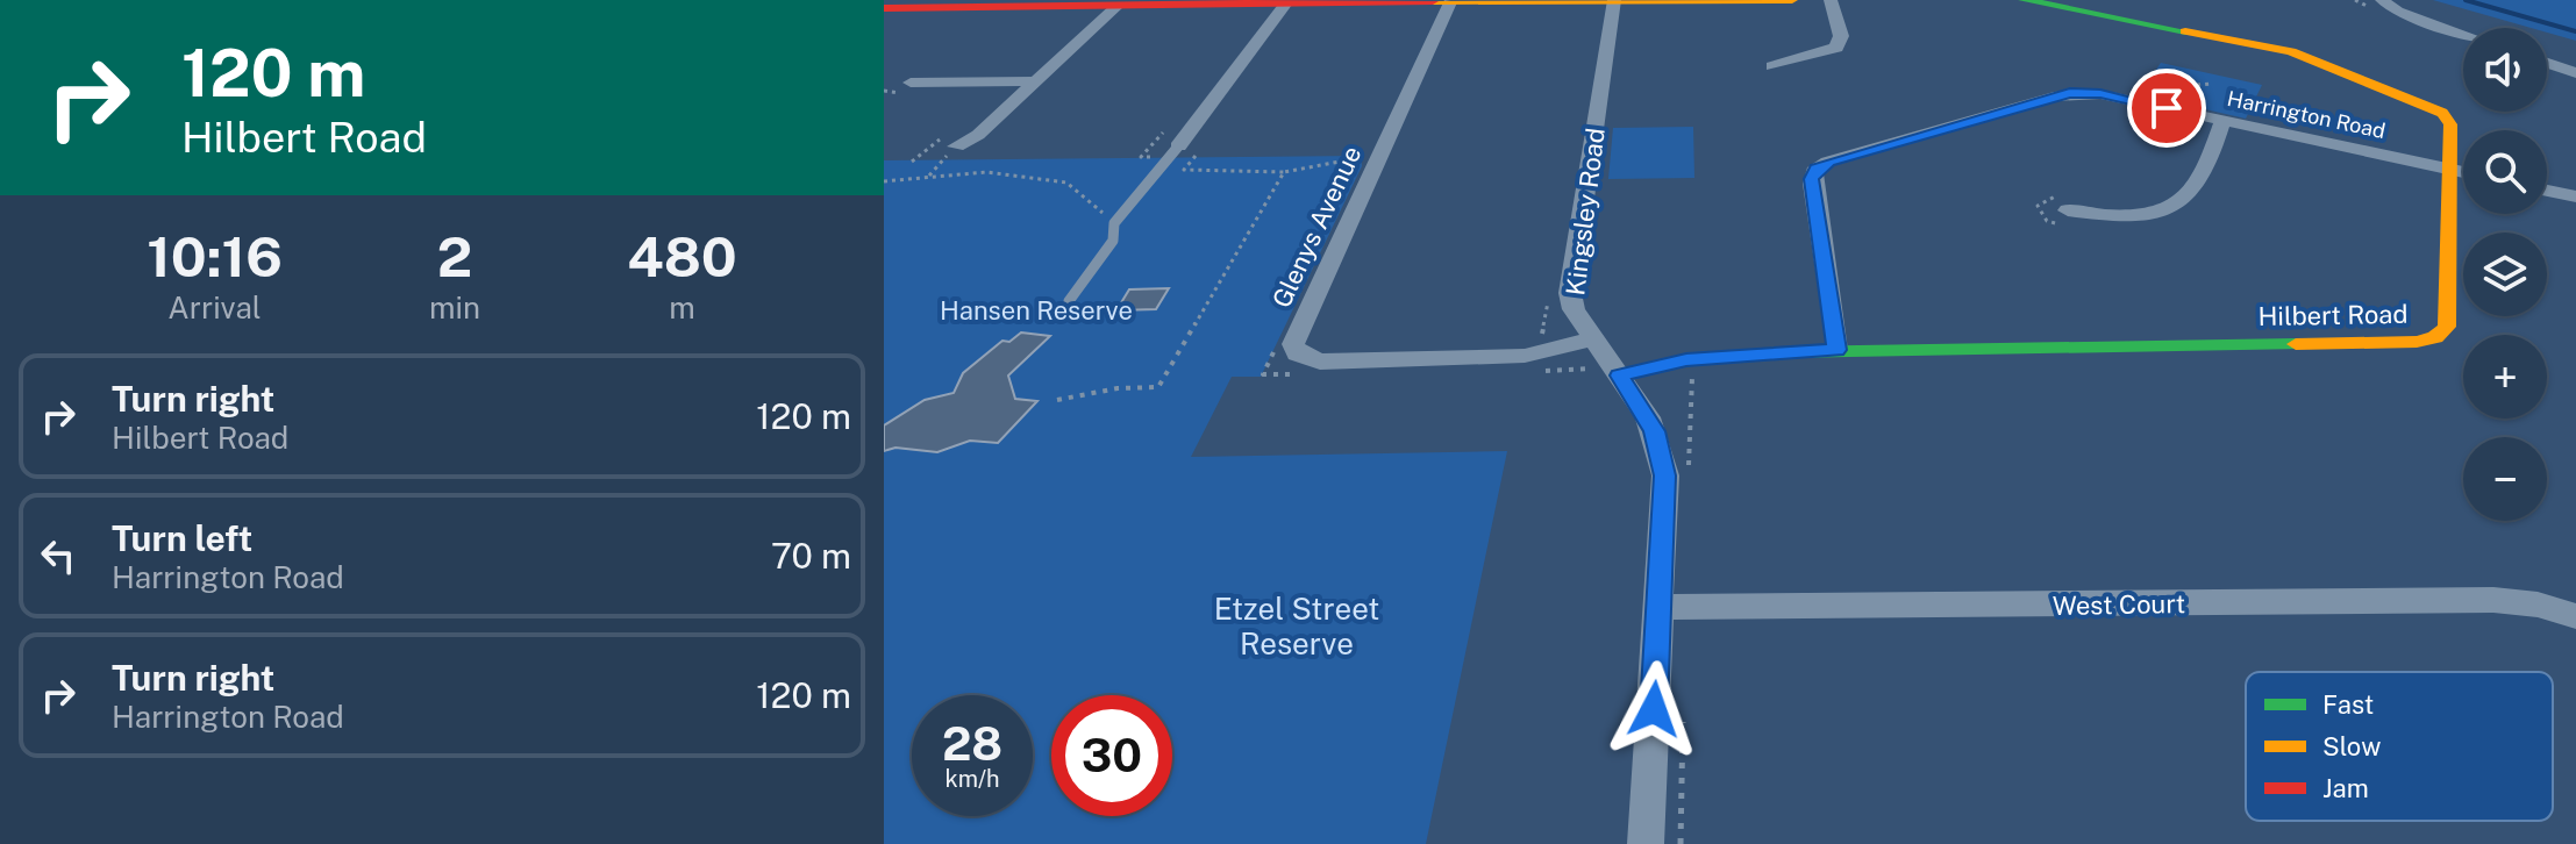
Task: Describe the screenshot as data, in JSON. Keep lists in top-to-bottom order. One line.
{"streets":{"street":["Harrington Road","Kingsley Road","Glenys Avenue","Hilbert Road","West Court"]},"crossings":[["Harrington Road","Hilbert Road"],["Kingsley Road","Glenys Avenue"],["Kingsley Road","Hilbert Road"],["Kingsley Road","West Court"]],"parks":["Hansen Reserve","Etzel Street Reserve"],"legend":["Fast","Slow","Jam"],"page":{"turn":["120 m","Hilbert Road"],"map_buttons":["+","−"],"eta":["10:16","Arrival","2","min","480","m"],"list":[{"name":"Turn right","note":"Hilbert Road","value":"120 m"},{"name":"Turn left","note":"Harrington Road","value":"70 m"},{"name":"Turn right","note":"Harrington Road","value":"120 m"}],"speed":"28 km/h","limit":"30"}}
